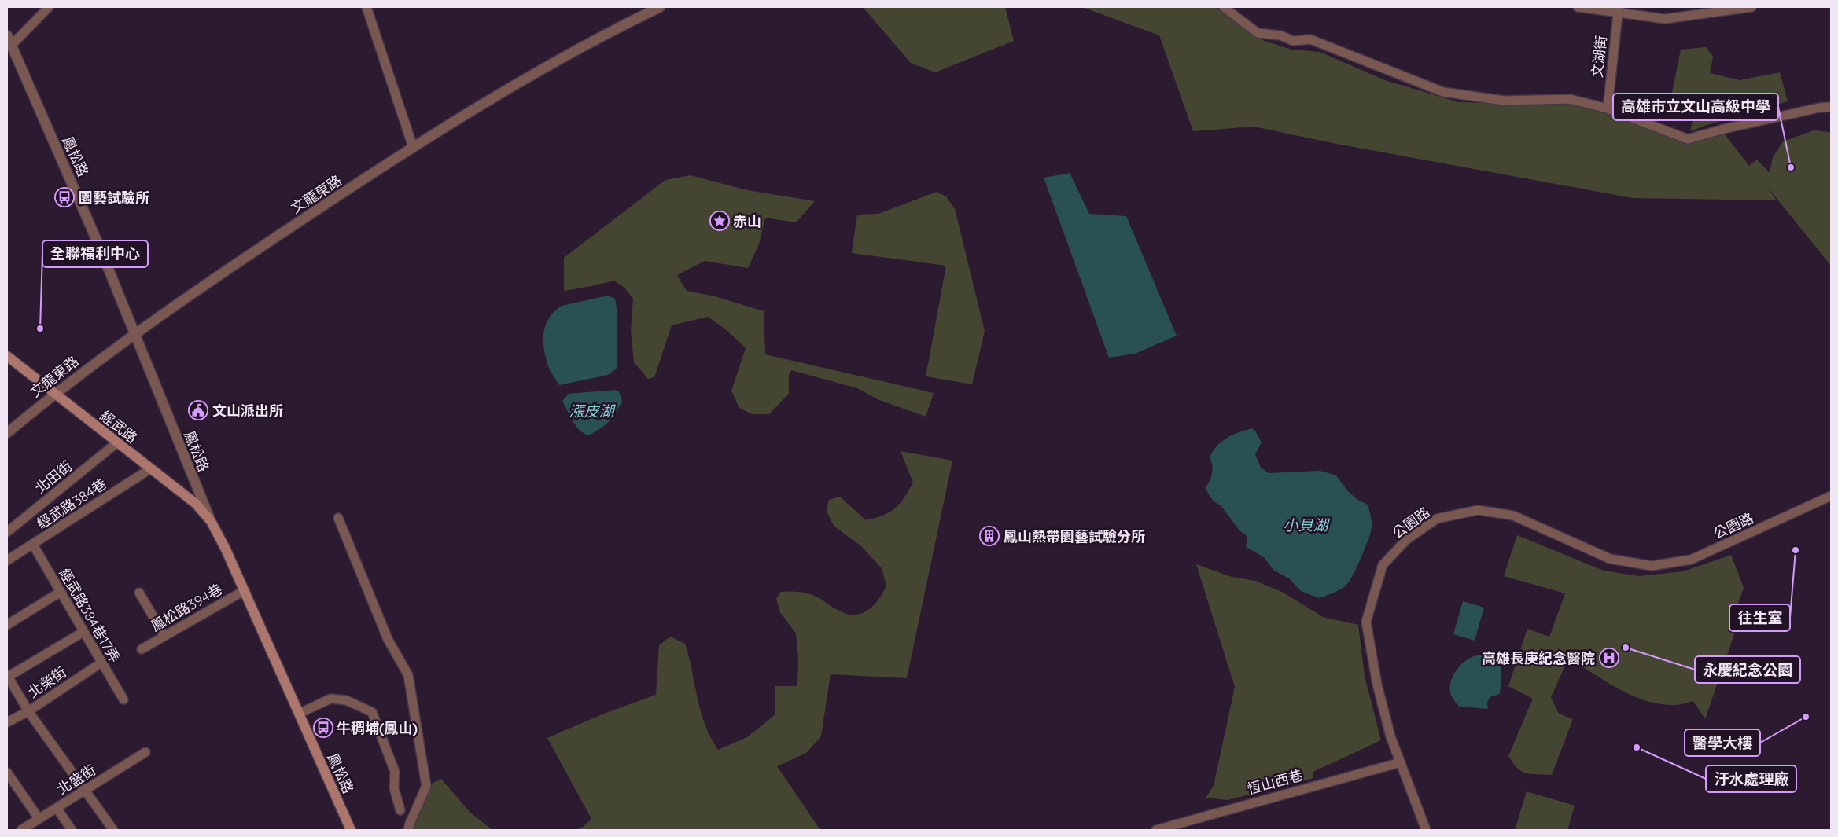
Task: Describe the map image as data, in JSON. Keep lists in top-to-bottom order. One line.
{"streets":{"main road":["鳳松路","經武路"],"street":["文湖街","文龍東路","北田街","經武路384巷","公園路","鳳松路394巷","經武路384巷17弄","北榮街","北盛街","恆山西巷"]},"crossings":[["鳳松路","文龍東路"],["鳳松路","經武路"],["鳳松路","鳳松路394巷"],["文龍東路","經武路"],["經武路","北田街"],["經武路","經武路384巷"],["經武路384巷","經武路384巷17弄"],["公園路","恆山西巷"],["經武路384巷17弄","北榮街"]],"water":["漲皮湖","小貝湖"],"places":{"other":["高雄市立文山高級中學","全聯福利中心","往生室","永慶紀念公園","醫學大樓","汙水處理廠"],"bus stop":["園藝試驗所","牛稠埔(鳳山)"],"place":["赤山"],"public building":["文山派出所"],"building":["鳳山熱帶園藝試驗分所"],"hospital":["高雄長庚紀念醫院"]}}
